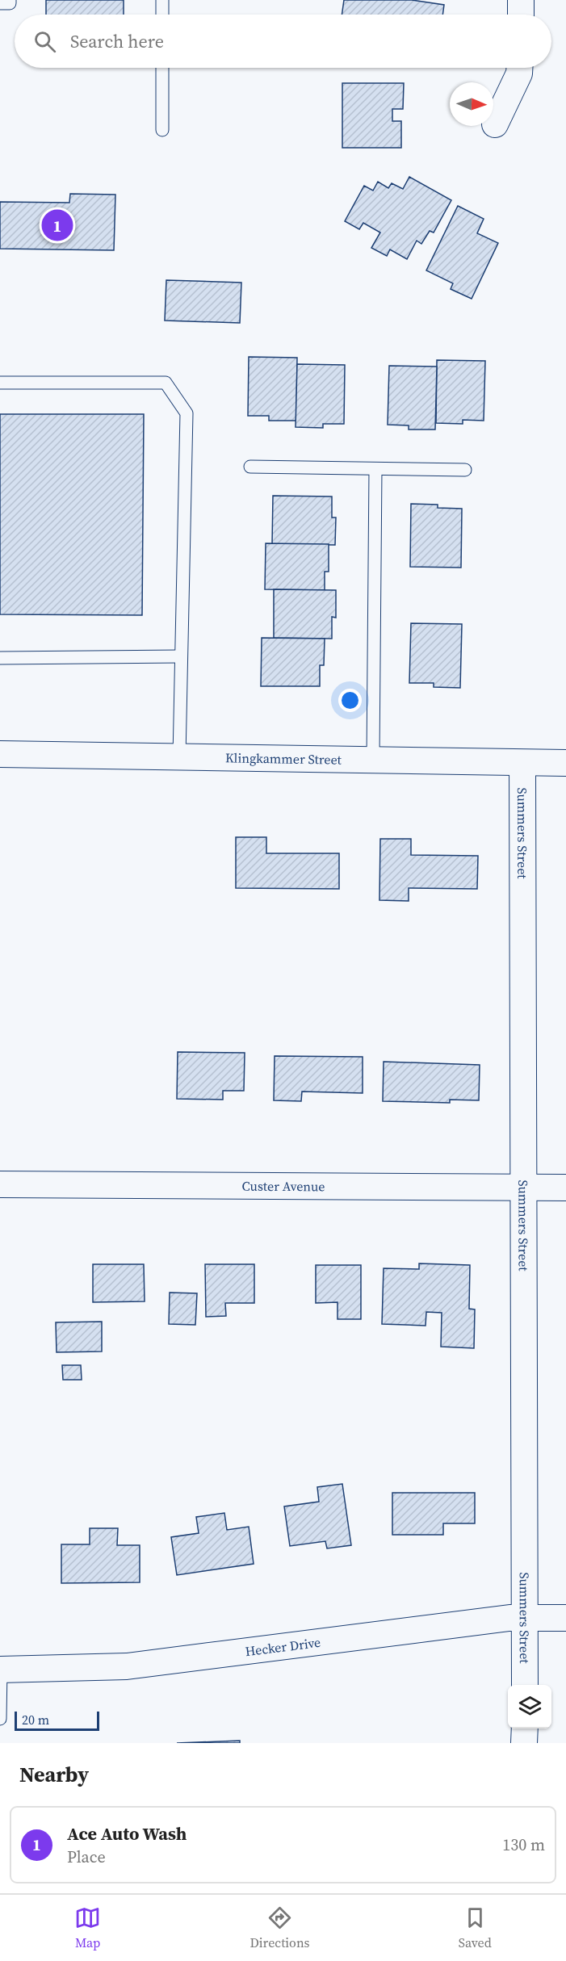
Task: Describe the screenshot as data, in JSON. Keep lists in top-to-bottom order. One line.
{"streets":{"street":["Klingkammer Street","Summers Street","Custer Avenue","Hecker Drive"]},"crossings":[["Klingkammer Street","Summers Street"],["Summers Street","Custer Avenue"],["Summers Street","Hecker Drive"]],"scale_bar":"20 m","north":"right","page":{"search":"Search here","pins":"1","scale":"20 m","heading":"Nearby","list":[{"mark":"1","name":"Ace Auto Wash","note":"Place","value":"130 m"}],"nav":["Map","Directions","Saved"]}}
